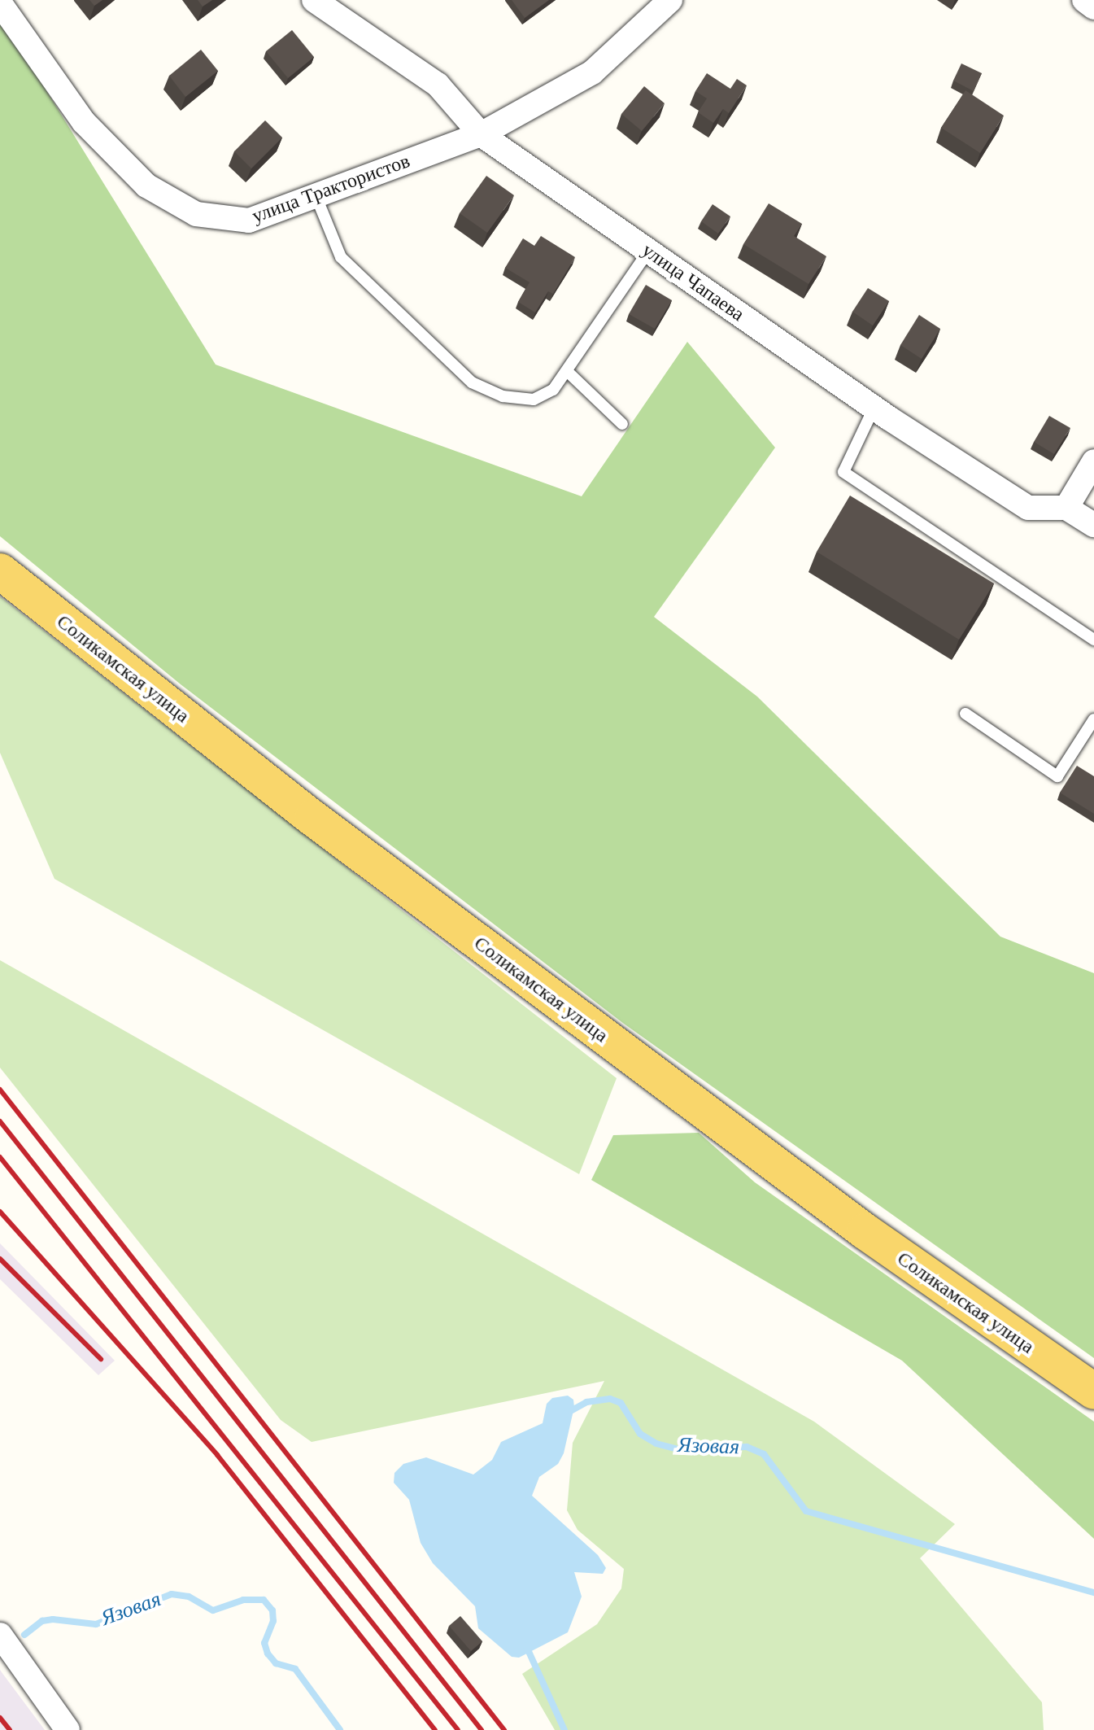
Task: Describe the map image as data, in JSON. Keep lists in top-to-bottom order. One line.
{"streets":{"main road":["Соликамская улица"],"street":["улица Трактористов","улица Чапаева"]},"crossings":[["улица Трактористов","улица Чапаева"]],"water":["Язовая"]}
